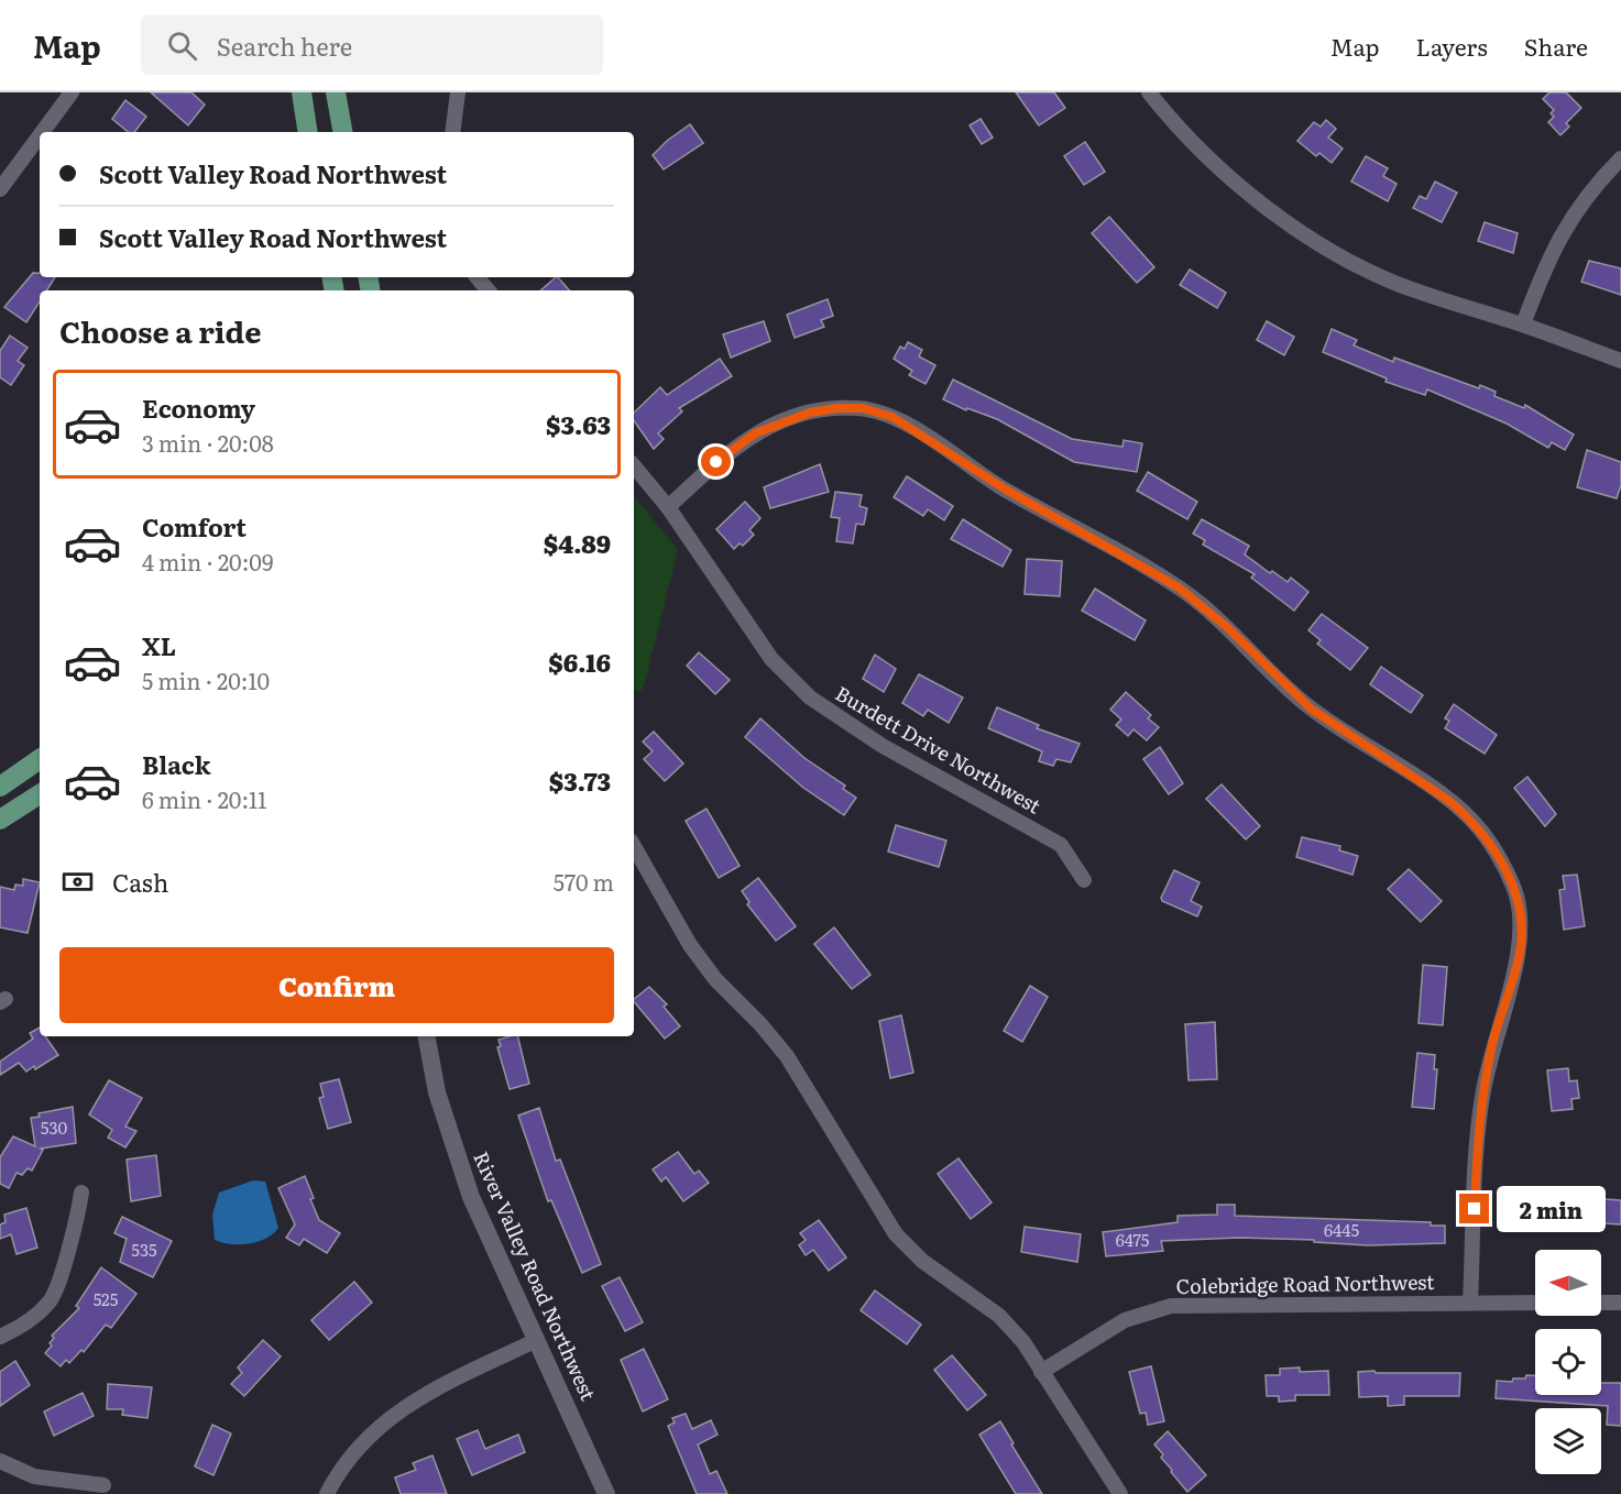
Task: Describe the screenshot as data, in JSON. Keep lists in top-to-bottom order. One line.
{"streets":{"street":["Burdett Drive Northwest","River Valley Road Northwest","Colebridge Road Northwest"]},"house_numbers":["530","6445","6475","535","525"],"north":"left","page":{"header":"Map","search":"Search here","nav":["Map","Layers","Share"],"banner":["Scott Valley Road Northwest","Scott Valley Road Northwest"],"heading":"Choose a ride","list":[{"name":"Economy","note":"3 min · 20:08","value":"$3.63"},{"name":"Comfort","note":"4 min · 20:09","value":"$4.89"},{"name":"XL","note":"5 min · 20:10","value":"$6.16"},{"name":"Black","note":"6 min · 20:11","value":"$3.73"}],"pay":["Cash","570 m"],"buttons":"Confirm","bubble":"2 min"}}
